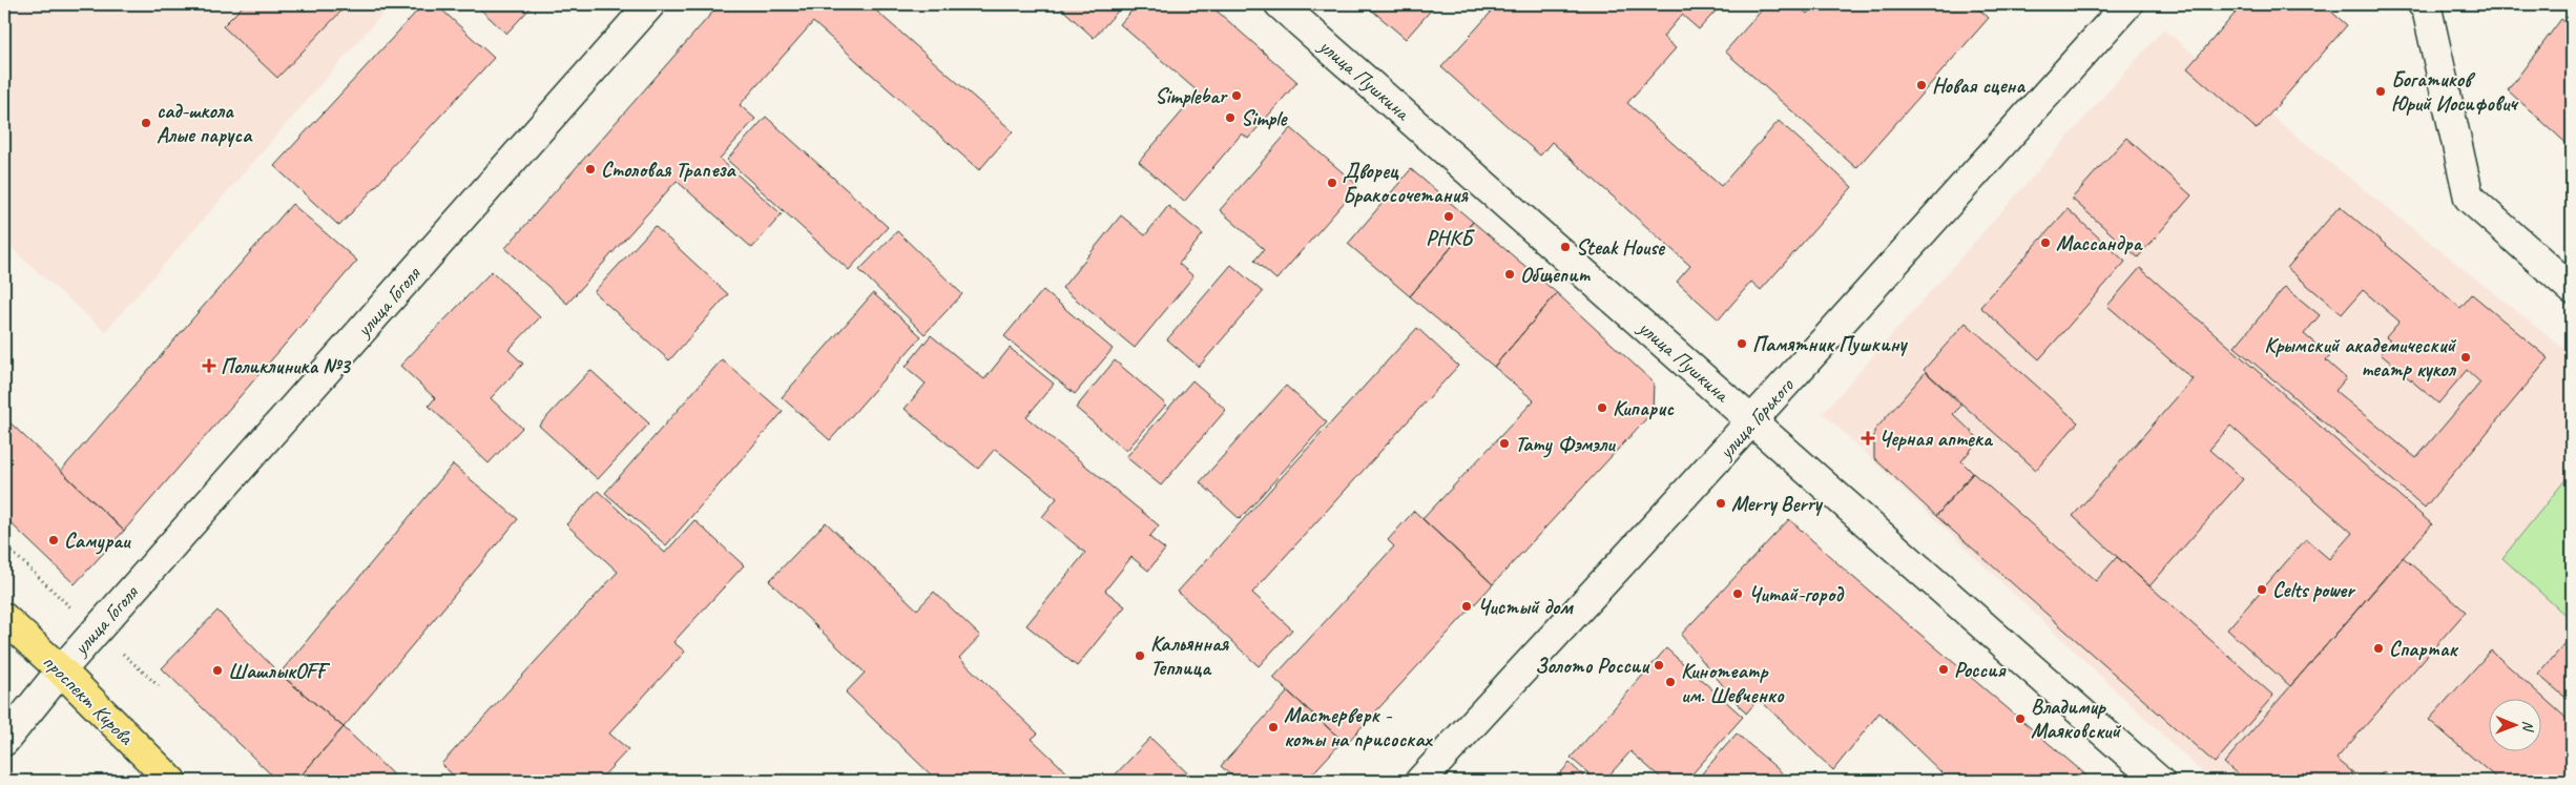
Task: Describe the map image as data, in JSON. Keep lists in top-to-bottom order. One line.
{"streets":{"main road":["проспект Кирова"],"street":["улица Пушкина","улица Гоголя","улица Горького"]},"crossings":[["улица Пушкина","улица Горького"],["улица Гоголя","проспект Кирова"]],"places":{"other":["Новая сцена","Богатиков Юрий Иосифович","Simplebar","Simple","сад-школа Алые паруса","Столовая Трапеза","Дворец Бракосочетания","РНКБ","Массандра","Steak House","Общепит","Памятник Пушкину","Крымский академический театр кукол","Кипарис","Тату Фэмэли","Merry Berry","Самураи","Celts power","Читай-город","Чистый дом","Спартак","Кальянная Теплица","Золото России","Россия","ШашлыкOFF","Кинотеатр им. Шевченко","Владимир Маяковский","Мастерверк - коты на присосках"],"health":["Поликлиника №3","Черная аптека"]},"north":"right"}
